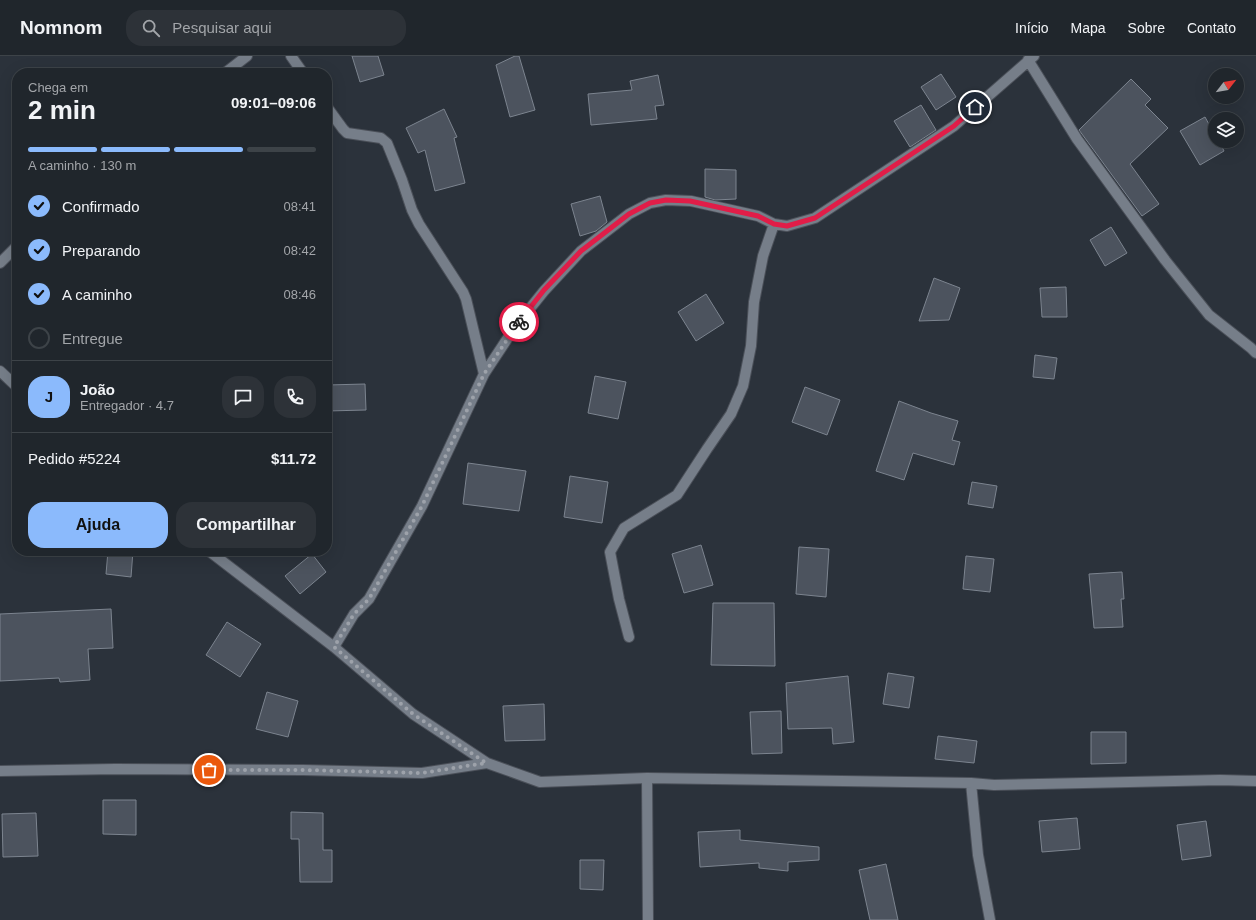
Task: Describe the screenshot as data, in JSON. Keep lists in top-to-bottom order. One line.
{"north":"top right","page":{"header":"Nomnom","search":"Pesquisar aqui","nav":["Início","Mapa","Sobre","Contato"],"heading":["2 min","Chega em","09:01–09:06"],"panel":["João","Entregador · 4.7","Pedido #5224","$11.72"],"bar":"A caminho · 130 m","list":[["Confirmado","08:41"],["Preparando","08:42"],["A caminho","08:46"],"Entregue"],"round":"J","buttons":["Ajuda","Compartilhar"]}}
